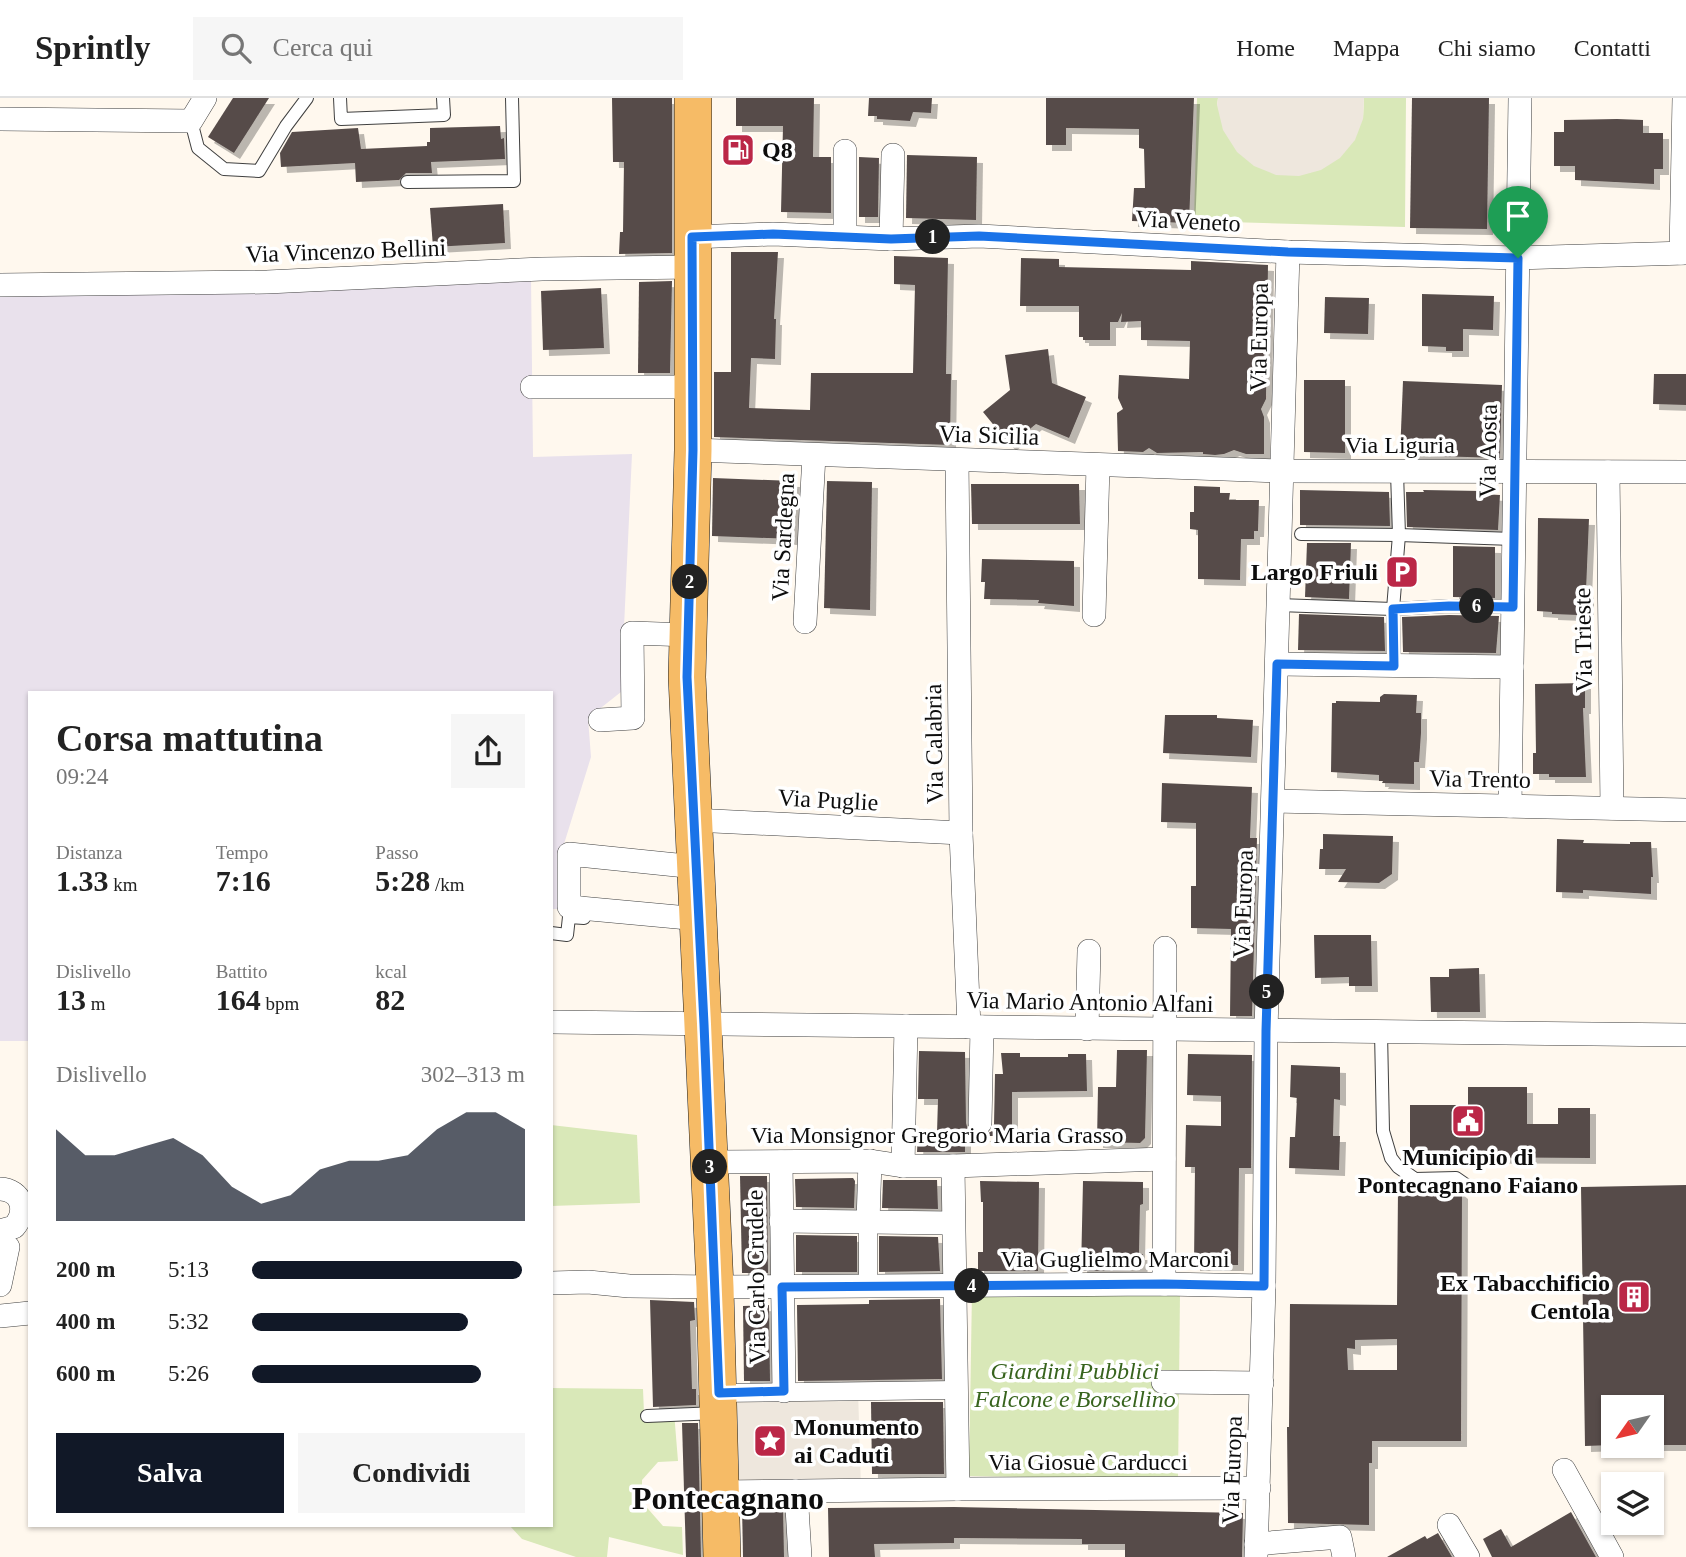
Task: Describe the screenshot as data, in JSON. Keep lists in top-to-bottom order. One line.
{"streets":{"street":["Via Veneto","Via Vincenzo Bellini","Via Europa","Via Sicilia","Via Liguria","Via Aosta","Via Sardegna","Via Trieste","Via Calabria","Via Trento","Via Puglie","Via Mario Antonio Alfani","Via Monsignor Gregorio Maria Grasso","Via Guglielmo Marconi","Via Carlo Crudele","Via Giosuè Carducci"]},"crossings":[["Via Veneto","Via Vincenzo Bellini"],["Via Veneto","Via Europa"],["Via Veneto","Via Aosta"],["Via Europa","Via Sicilia"],["Via Europa","Via Liguria"],["Via Europa","Via Trento"],["Via Europa","Via Mario Antonio Alfani"],["Via Europa","Via Guglielmo Marconi"],["Via Europa","Via Giosuè Carducci"],["Via Sicilia","Via Liguria"],["Via Sicilia","Via Sardegna"],["Via Sicilia","Via Calabria"],["Via Liguria","Via Aosta"],["Via Liguria","Via Trieste"],["Via Aosta","Via Trento"],["Via Trieste","Via Trento"],["Via Calabria","Via Puglie"],["Via Calabria","Via Mario Antonio Alfani"],["Via Monsignor Gregorio Maria Grasso","Via Carlo Crudele"],["Via Guglielmo Marconi","Via Carlo Crudele"]],"districts":["Pontecagnano"],"parks":["Giardini Pubblici Falcone e Borsellino"],"places":{"fuel station":["Q8"],"parking":["Largo Friuli"],"public building":["Municipio di Pontecagnano Faiano"],"building":["Ex Tabacchificio Centola"],"place":["Monumento ai Caduti"]},"north":"bottom left","page":{"header":"Sprintly","search":"Cerca qui","nav":["Home","Mappa","Chi siamo","Contatti"],"pins":["1","2","6","5","3","4"],"heading":["Corsa mattutina","09:24"],"stats":[["Distanza","1.33 km"],["Tempo","7:16"],["Passo","5:28 /km"],["Dislivello","13 m"],["Battito","164 bpm"],["kcal","82"]],"chart":["Dislivello","302–313 m"],"list":[{"name":"200 m","note":"5:13"},{"name":"400 m","note":"5:32"},{"name":"600 m","note":"5:26"}],"buttons":["Salva","Condividi"]}}
